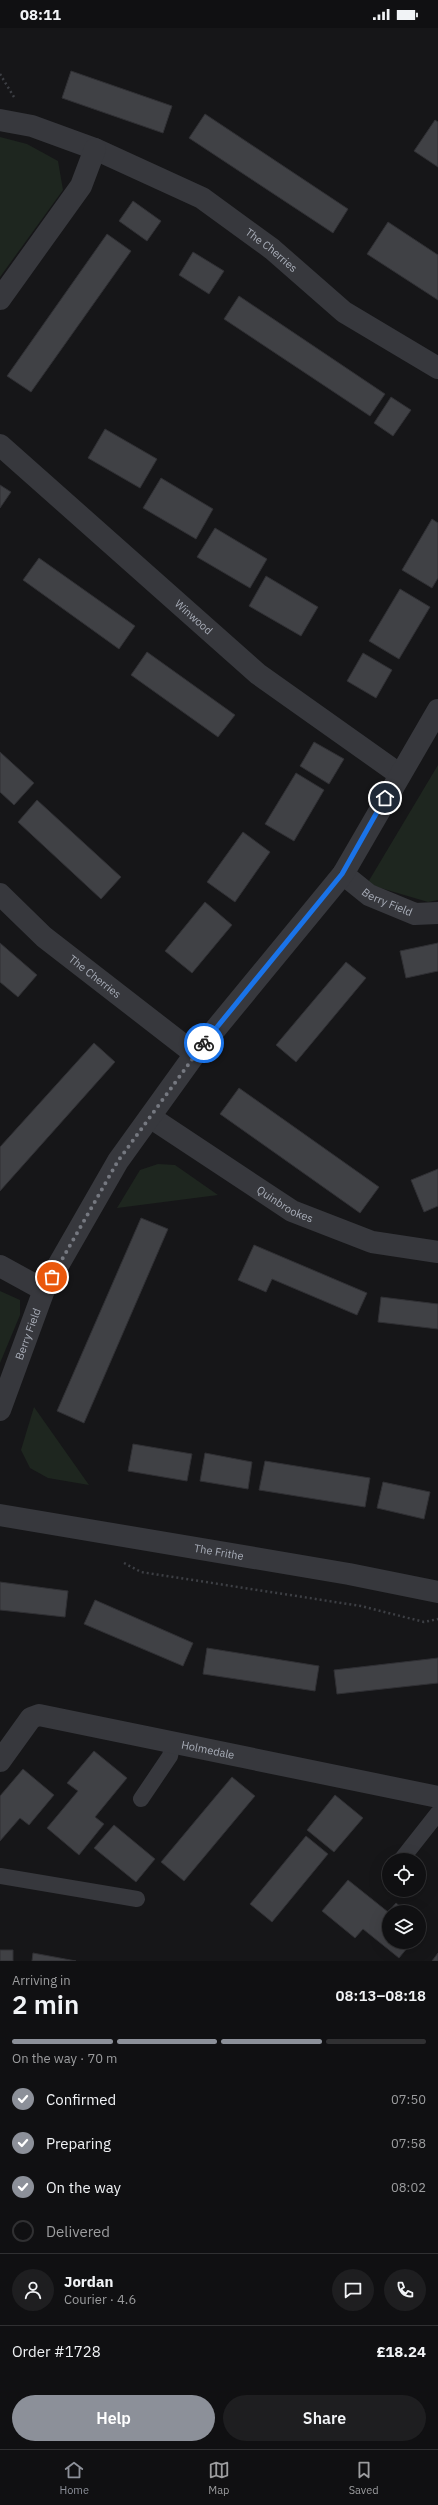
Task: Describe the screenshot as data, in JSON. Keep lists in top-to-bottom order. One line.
{"streets":{"street":["The Cherries","Winwood","Berry Field","Quinbrookes","The Frithe","Holmedale"]},"crossings":[["The Cherries","Berry Field"],["Winwood","Berry Field"],["Berry Field","Quinbrookes"]],"page":{"status":"08:11","heading":["2 min","Arriving in","08:13–08:18"],"panel":["Jordan","Courier · 4.6","Order #1728","£18.24"],"bar":"On the way · 70 m","list":[["Confirmed","07:50"],["Preparing","07:58"],["On the way","08:02"],"Delivered"],"buttons":["Help","Share"],"tabs":["Home","Map","Saved"]}}
